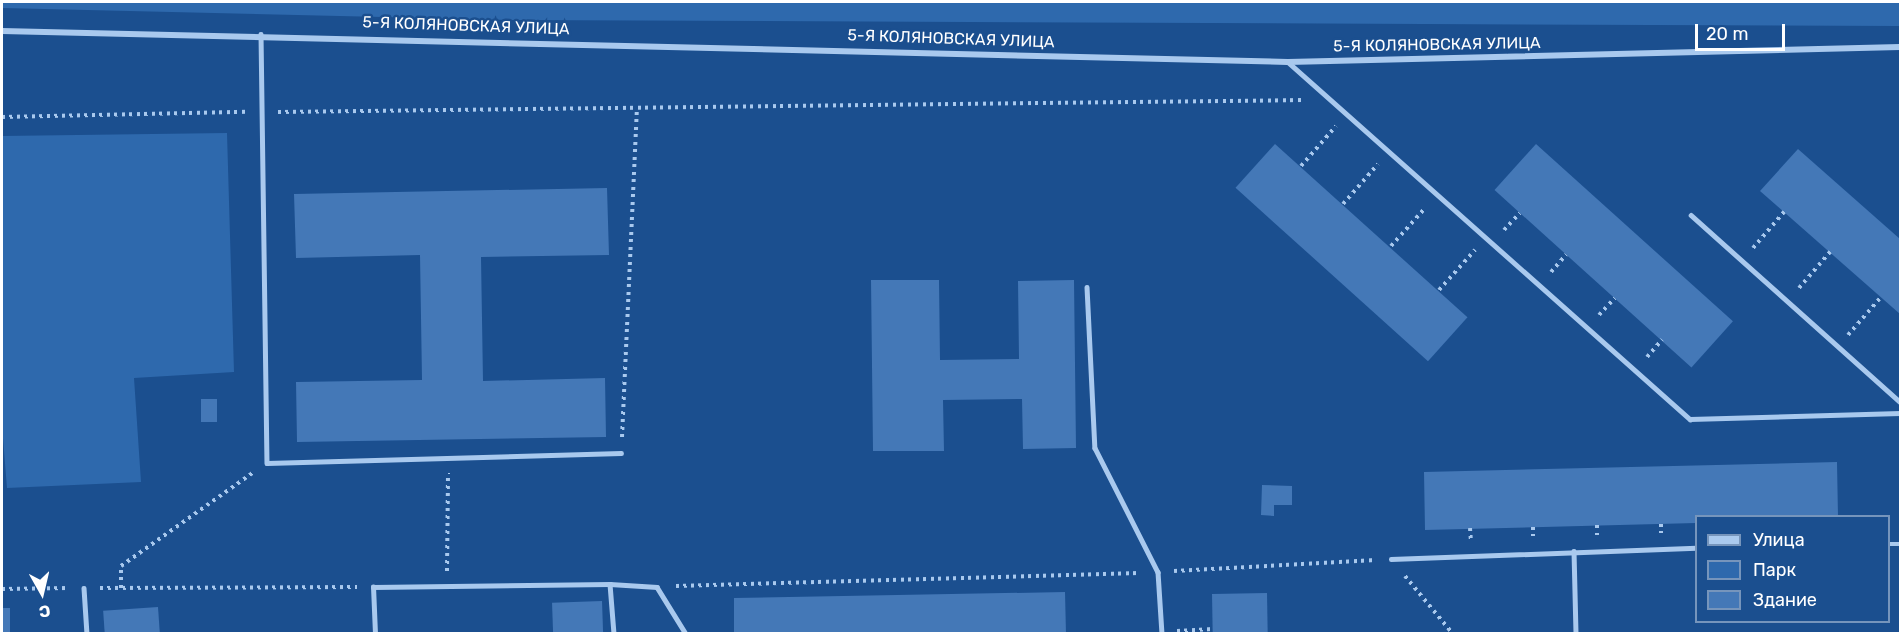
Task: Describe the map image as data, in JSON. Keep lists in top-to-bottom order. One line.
{"streets":{"street":["5-Я КОЛЯНОВСКАЯ УЛИЦА"]},"legend":["Улица","Парк","Здание"],"scale_bar":"20 m","north":"bottom"}
